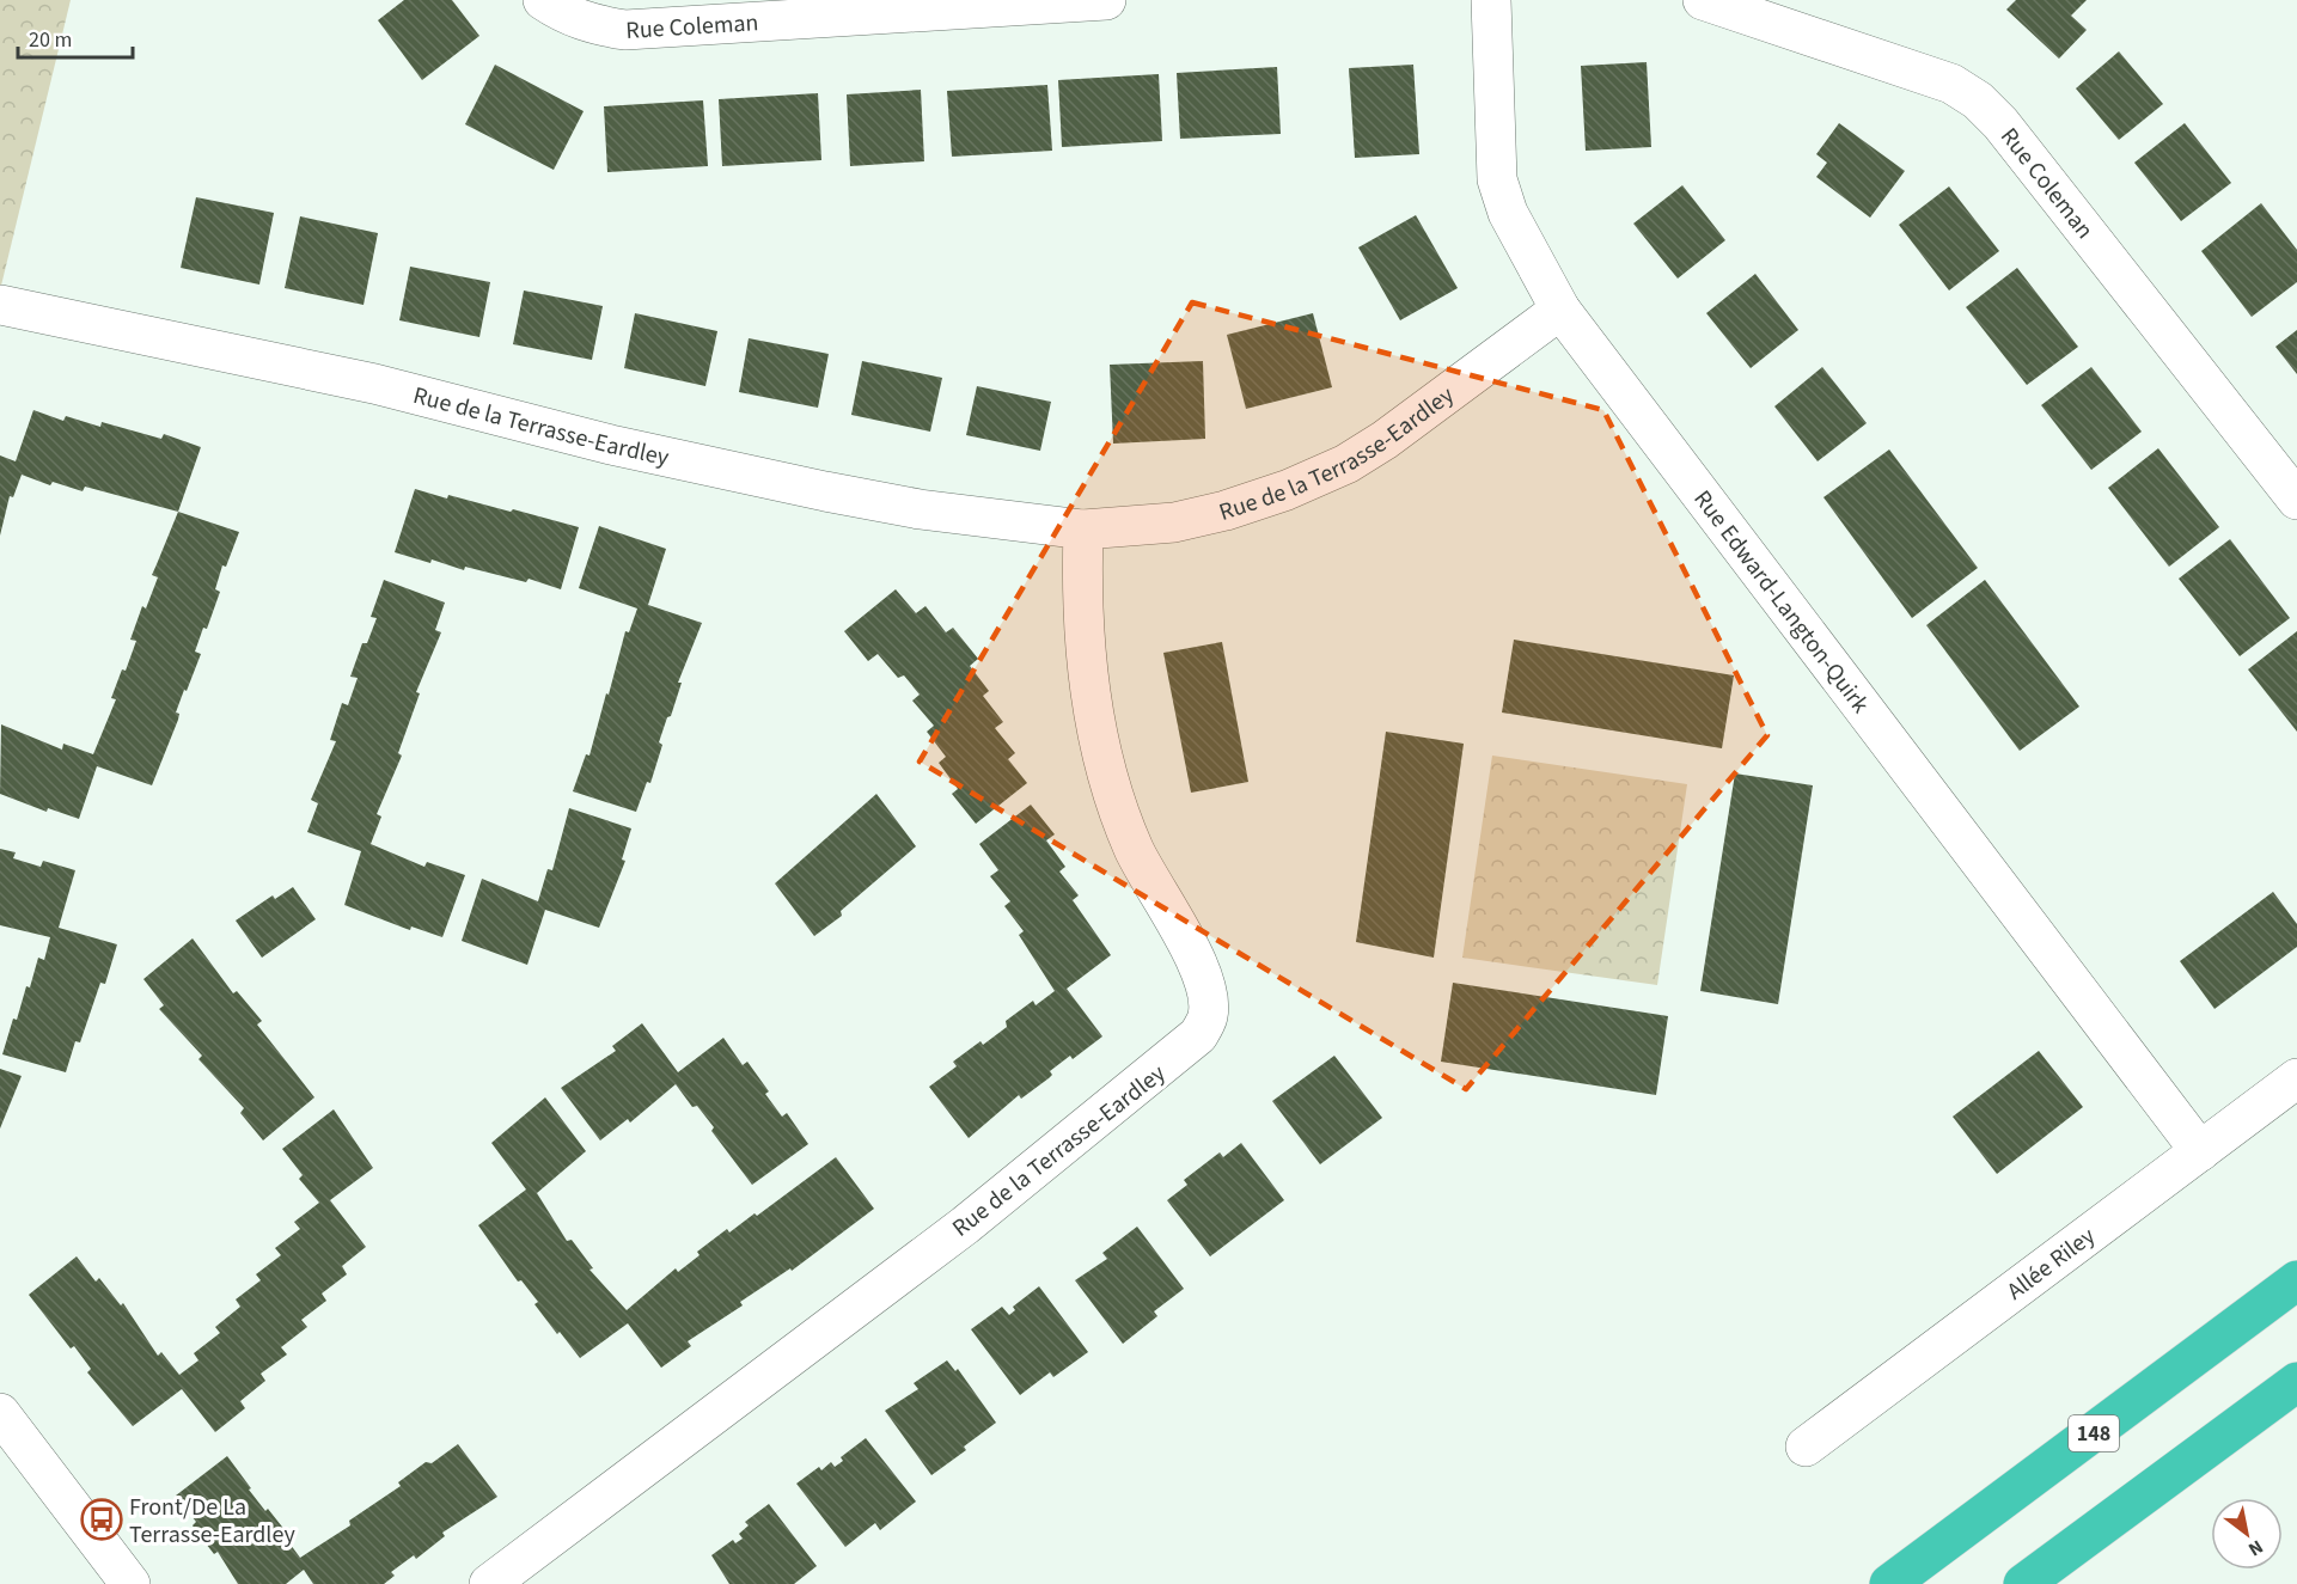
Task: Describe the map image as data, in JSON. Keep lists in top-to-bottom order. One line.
{"streets":{"highway":["148"],"street":["Rue Coleman","Rue de la Terrasse-Eardley","Rue Edward-Langton-Quirk","Allée Riley"]},"crossings":[["Rue de la Terrasse-Eardley","Rue Edward-Langton-Quirk"],["Rue Edward-Langton-Quirk","Allée Riley"]],"places":{"bus stop":["Front/De La Terrasse-Eardley"]},"scale_bar":"20 m","north":"bottom right"}
